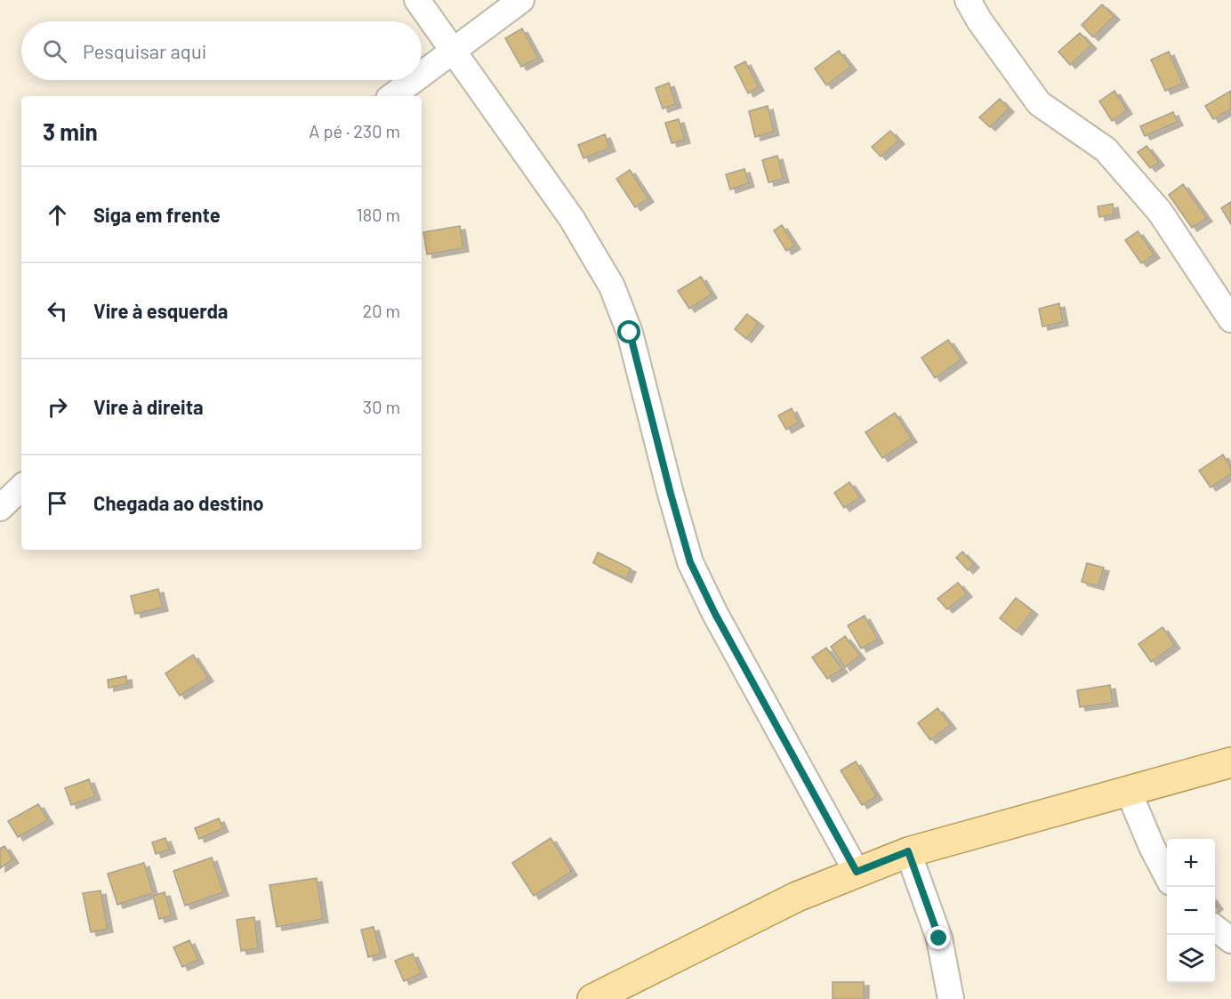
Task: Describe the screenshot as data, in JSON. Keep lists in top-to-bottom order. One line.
{"page":{"search":"Pesquisar aqui","heading":["3 min","A pé · 230 m"],"list":[["Siga em frente","180 m"],["Vire à esquerda","20 m"],["Vire à direita","30 m"],"Chegada ao destino"],"map_buttons":["+","−"]}}
